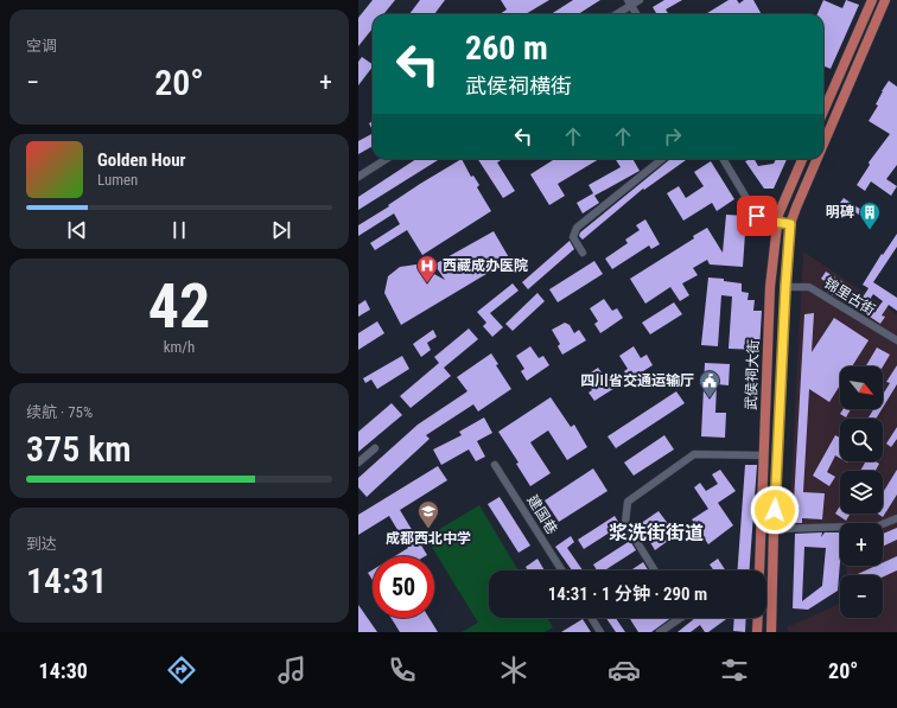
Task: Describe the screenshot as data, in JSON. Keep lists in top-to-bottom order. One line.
{"streets":{"main road":["武侯祠大街"],"street":["锦里古街","建国巷"]},"crossings":[["锦里古街","武侯祠大街"]],"districts":["浆洗街街道"],"places":{"building":["明碑"],"hospital":["西藏成办医院"],"public building":["四川省交通运输厅"],"school or university":["成都西北中学"]},"north":"bottom right","page":{"tile":["空调",["42","km/h"],["续航 · 75%","375 km"],["到达","14:31"]],"turn":["260 m","武侯祠横街"],"heat":["−","20°","+"],"song":["Golden Hour","Lumen"],"map_buttons":["+","−"],"limit":"50","trip":"14:31 · 1 分钟 · 290 m","tabs":["14:30","20°"]}}
